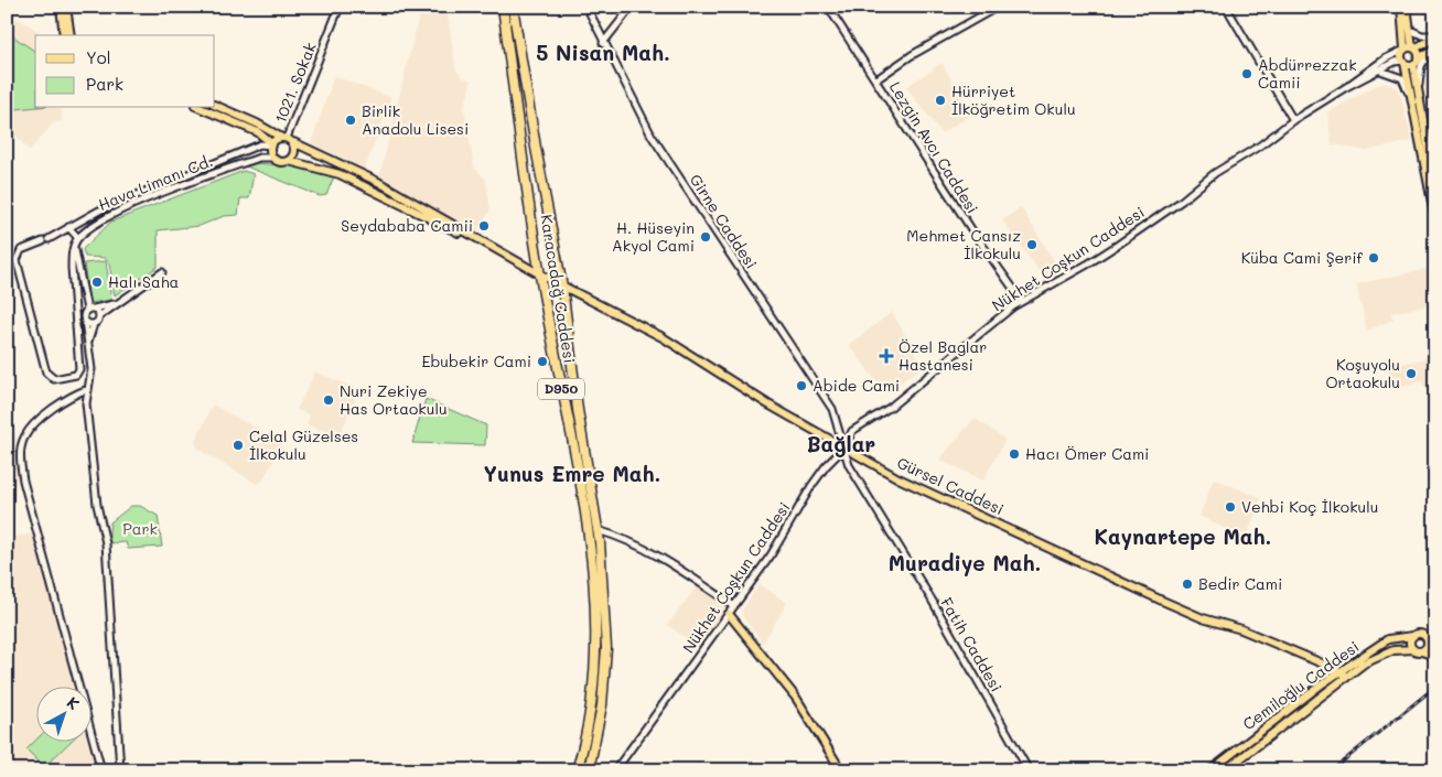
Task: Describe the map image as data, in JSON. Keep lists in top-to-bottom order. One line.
{"streets":{"highway":["Karacadağ Caddesi","D950"],"main road":["Gürsel Caddesi","Cemiloğlu Caddesi"],"street":["1021. Sokak","Lezgin Avcı Caddesi","Hava Limanı Cd.","Girne Caddesi","Nükhet Coşkun Caddesi","Fatih Caddesi"]},"crossings":[["1021. Sokak","Hava Limanı Cd."],["Lezgin Avcı Caddesi","Nükhet Coşkun Caddesi"],["Girne Caddesi","Nükhet Coşkun Caddesi"],["Girne Caddesi","Gürsel Caddesi"],["Girne Caddesi","Fatih Caddesi"],["Nükhet Coşkun Caddesi","Gürsel Caddesi"],["Nükhet Coşkun Caddesi","Fatih Caddesi"],["Karacadağ Caddesi","Gürsel Caddesi"],["Gürsel Caddesi","Fatih Caddesi"],["Gürsel Caddesi","Cemiloğlu Caddesi"]],"districts":["5 Nisan Mah.","Bağlar","Yunus Emre Mah.","Kaynartepe Mah.","Muradiye Mah."],"parks":["Park"],"places":{"other":["Abdürrezzak Camii","Hürriyet İlköğretim Okulu","Birlik Anadolu Lisesi","Seydababa Camii","H. Hüseyin Akyol Cami","Mehmet Cansız İlkokulu","Küba Cami Şerif","Halı Saha","Ebubekir Cami","Koşuyolu Ortaokulu","Abide Cami","Nuri Zekiye Has Ortaokulu","Celal Güzelses İlkokulu","Hacı Ömer Cami","Vehbi Koç İlkokulu","Bedir Cami"],"health":["Özel Baglar Hastanesi"]},"legend":["Yol","Park"],"north":"top right"}
